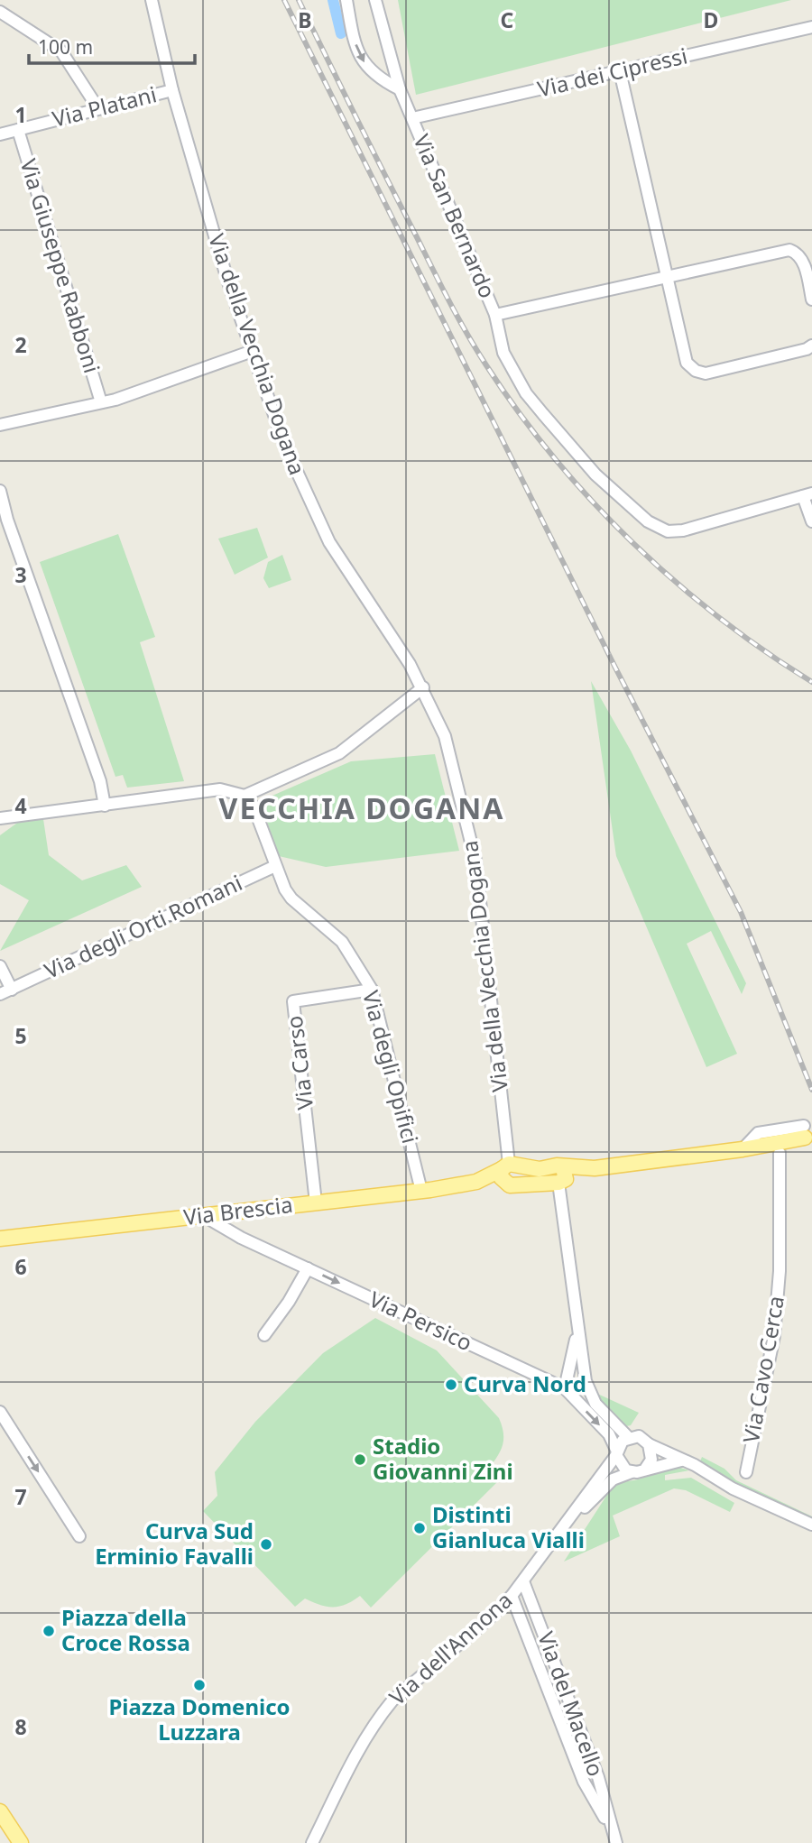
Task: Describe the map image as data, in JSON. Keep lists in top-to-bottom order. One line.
{"streets":{"main road":["Via Brescia"],"street":["Via dei Cipressi","Via Platani","Via San Bernardo","Via Giuseppe Rabboni","Via della Vecchia Dogana","Via degli Orti Romani","Via Carso","Via degli Opifici","Via Persico","Via Cavo Cerca","Via dell'Annona","Via del Macello"]},"crossings":[["Via dei Cipressi","Via San Bernardo"],["Via Platani","Via Giuseppe Rabboni"],["Via Platani","Via della Vecchia Dogana"],["Via della Vecchia Dogana","Via Brescia"],["Via degli Orti Romani","Via degli Opifici"],["Via Carso","Via degli Opifici"],["Via Carso","Via Brescia"],["Via degli Opifici","Via Brescia"],["Via Brescia","Via Persico"],["Via Persico","Via dell'Annona"],["Via dell'Annona","Via del Macello"]],"one_way":["Via Persico"],"districts":["VECCHIA DOGANA"],"places":["Curva Nord","Stadio Giovanni Zini","Distinti Gianluca Vialli","Curva Sud Erminio Favalli","Piazza della Croce Rossa","Piazza Domenico Luzzara"],"scale_bar":"100 m","grid":{"columns":["B","C","D"],"rows":["1","2","3","4","5","6","7","8"]}}
